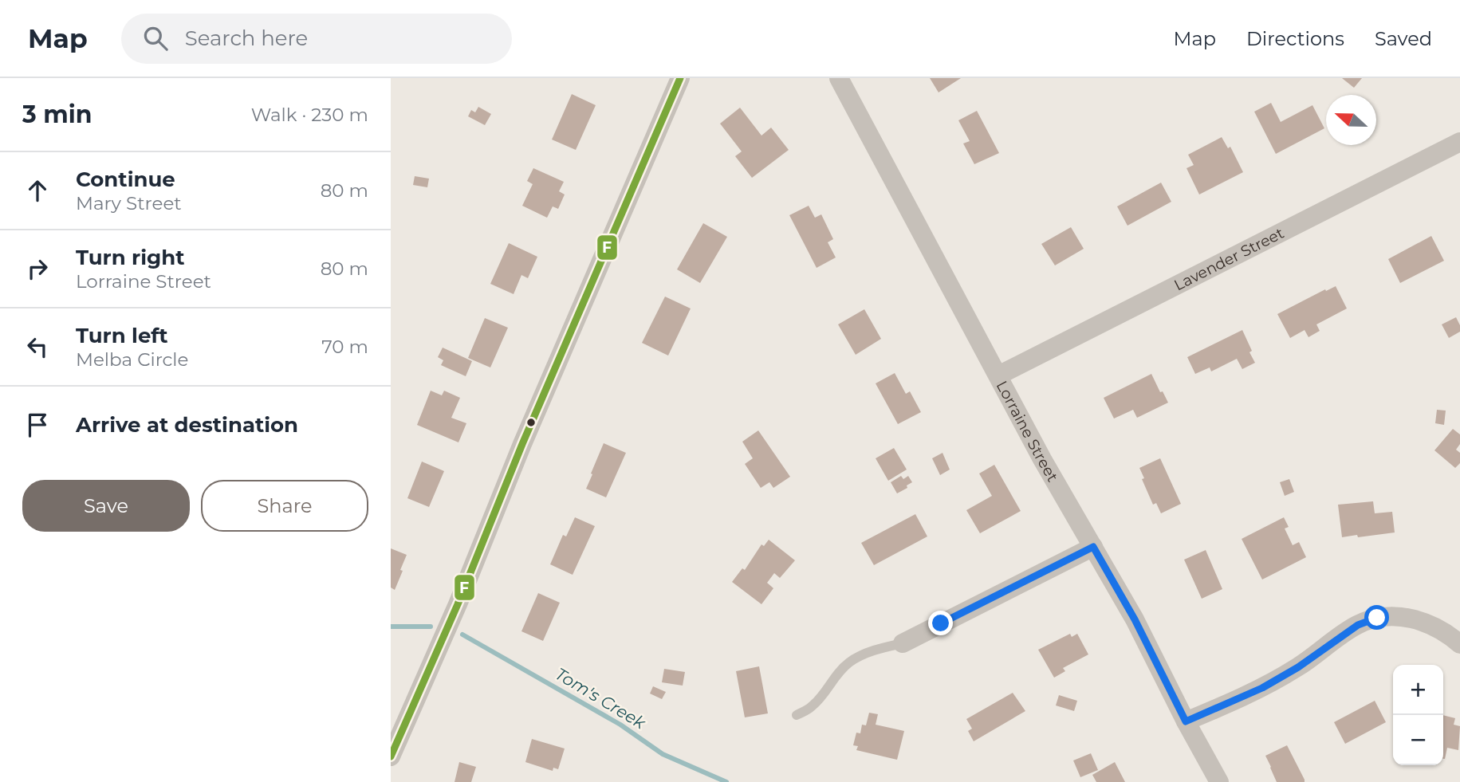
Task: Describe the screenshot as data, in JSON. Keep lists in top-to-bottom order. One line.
{"streets":{"street":["Lavender Street","Lorraine Street"]},"crossings":[["Lavender Street","Lorraine Street"]],"water":["Tom's Creek"],"lines":["transit line F"],"north":"left","page":{"header":"Map","search":"Search here","nav":["Map","Directions","Saved"],"heading":["3 min","Walk · 230 m"],"list":[["Continue","Mary Street","80 m"],["Turn right","Lorraine Street","80 m"],["Turn left","Melba Circle","70 m"],"Arrive at destination"],"buttons":["Save","Share"],"map_buttons":["+","−"]}}
